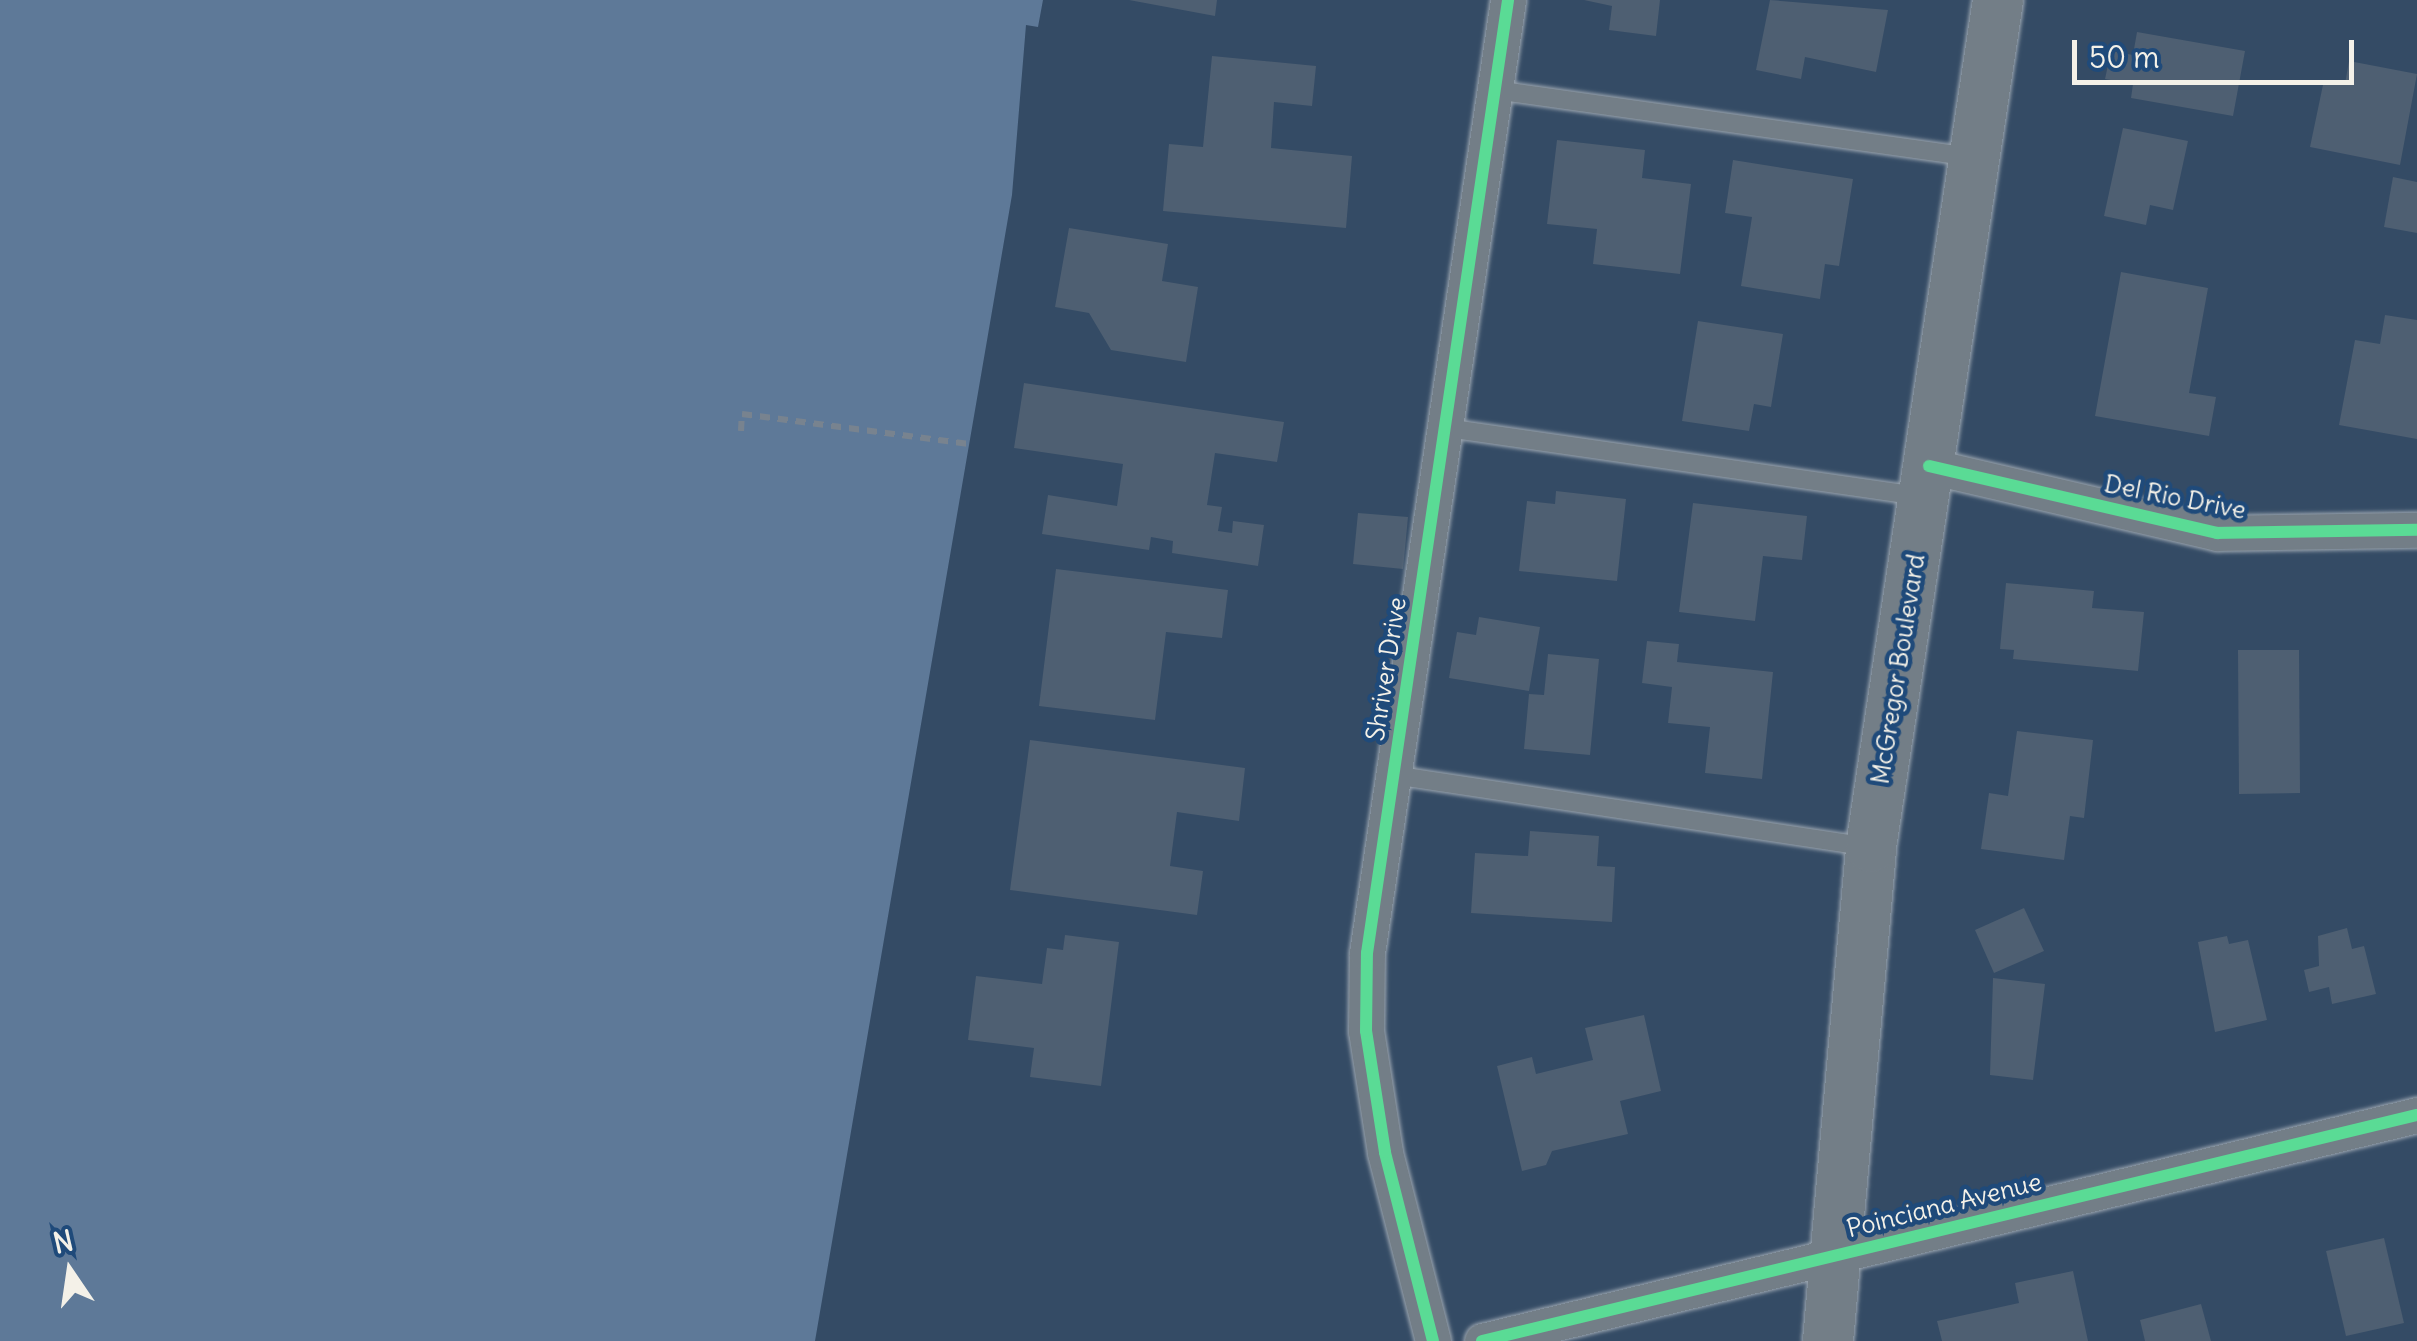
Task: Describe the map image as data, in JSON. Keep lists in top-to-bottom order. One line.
{"streets":{"main road":["McGregor Boulevard"],"street":["Del Rio Drive","Shriver Drive","Poinciana Avenue"]},"crossings":[["Del Rio Drive","McGregor Boulevard"],["Shriver Drive","McGregor Boulevard"],["McGregor Boulevard","Poinciana Avenue"]],"scale_bar":"50 m","north":"top"}
